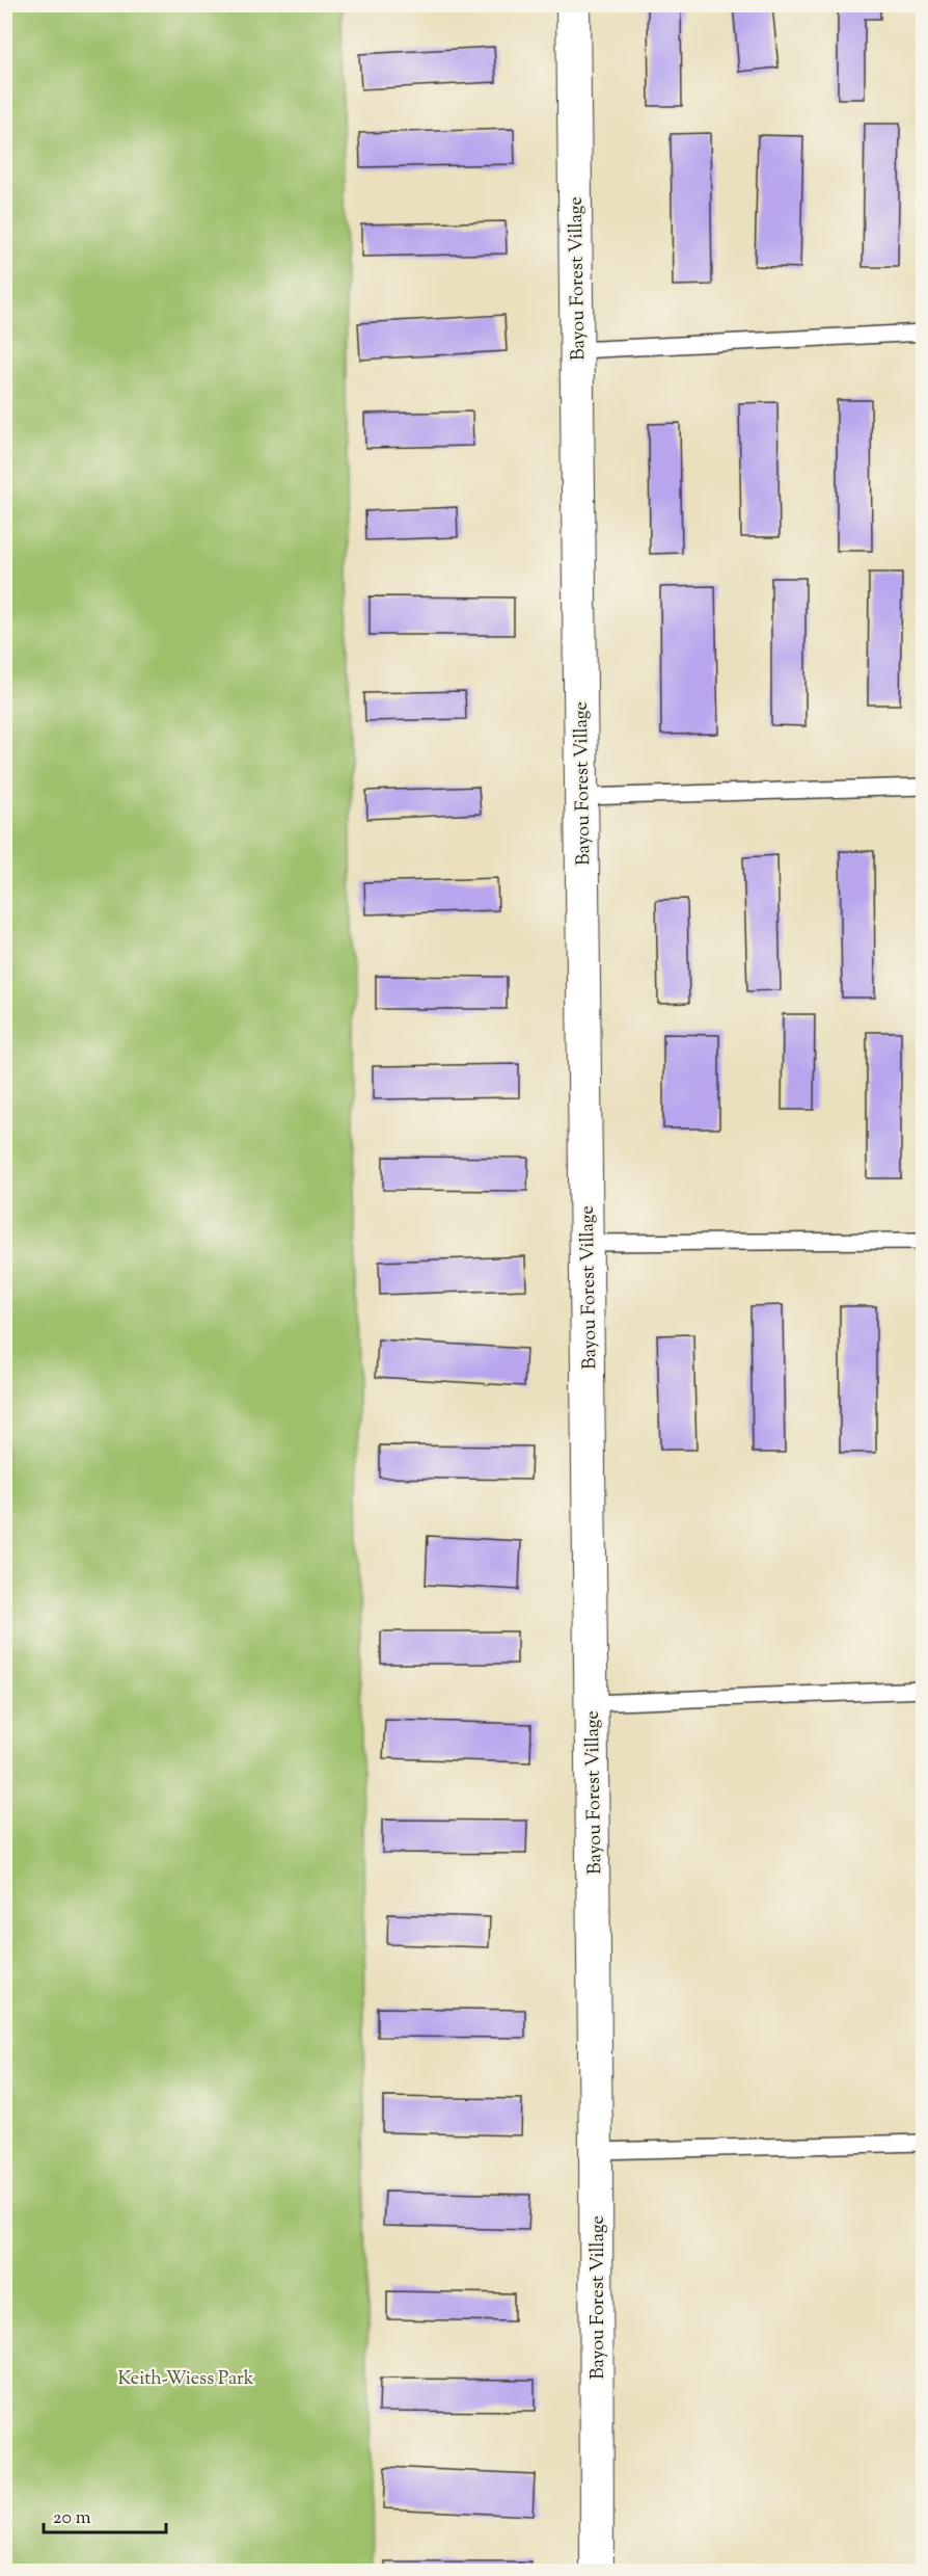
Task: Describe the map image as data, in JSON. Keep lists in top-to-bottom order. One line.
{"streets":{"street":["Bayou Forest Village"]},"parks":["Keith-Wiess Park"],"scale_bar":"20 m"}
